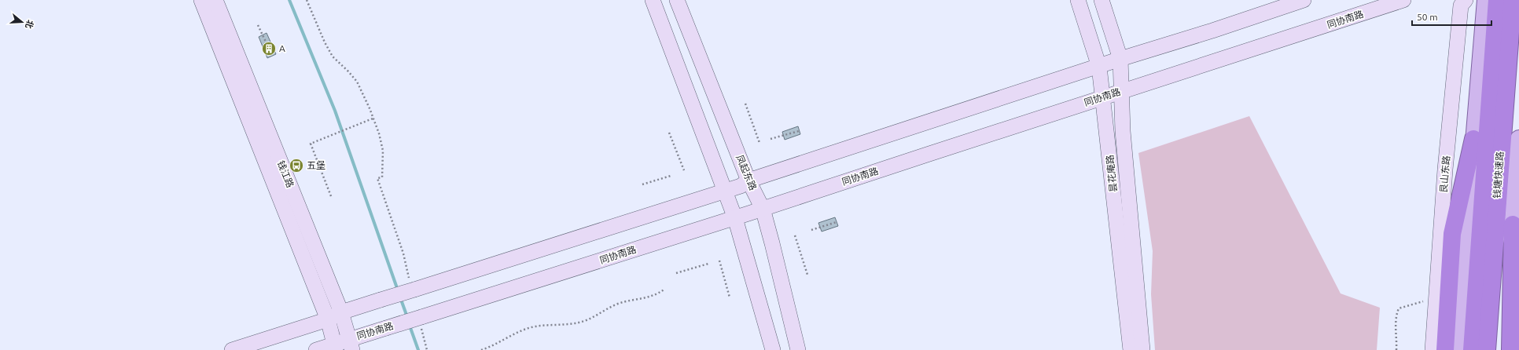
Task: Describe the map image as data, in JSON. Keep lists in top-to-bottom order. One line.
{"streets":{"highway":["钱塘快速路"],"main road":["同协南路","凤起东路","昙花庵路","钱江路","艮山东路"]},"crossings":[["同协南路","凤起东路"],["同协南路","昙花庵路"],["同协南路","钱江路"]],"places":{"building":["A"],"bus stop":["五堡"]},"scale_bar":"50 m","north":"right"}
